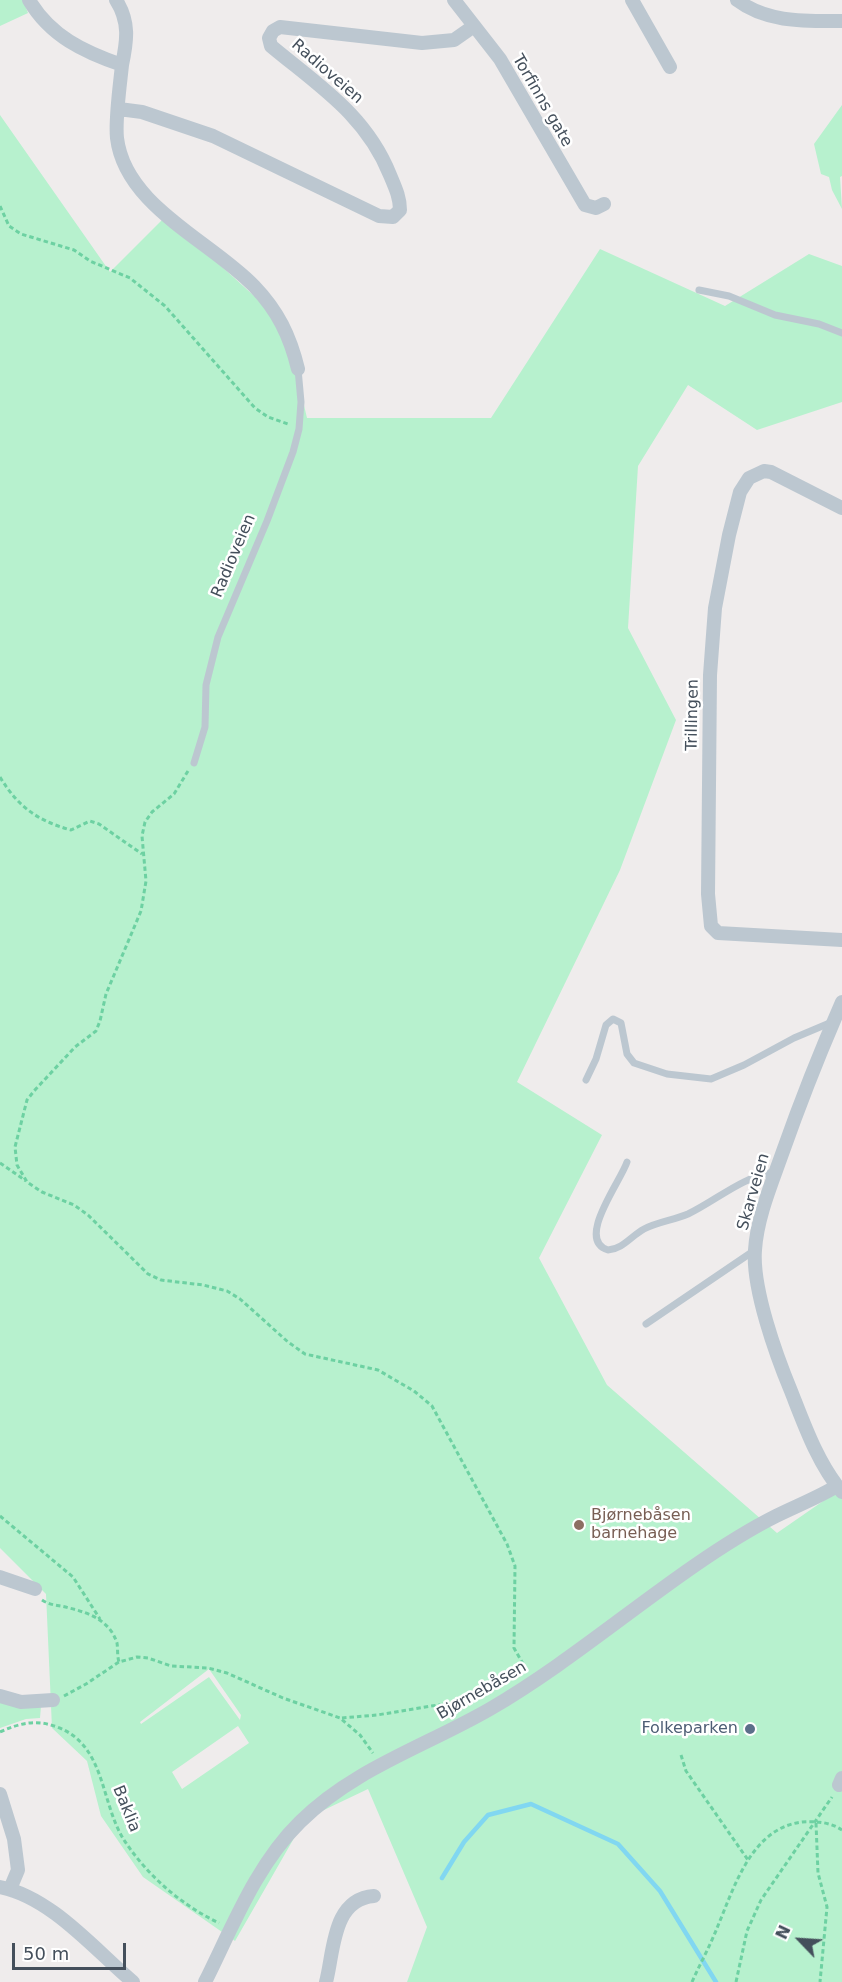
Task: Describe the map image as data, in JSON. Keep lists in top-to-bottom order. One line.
{"streets":{"street":["Radioveien","Torfinns gate","Trillingen","Skarveien","Bjørnebåsen"],"path":["Baklia"]},"crossings":[["Radioveien","Torfinns gate"],["Skarveien","Bjørnebåsen"],["Bjørnebåsen","Baklia"]],"places":["Bjørnebåsen barnehage","Folkeparken"],"scale_bar":"50 m","north":"top left"}
